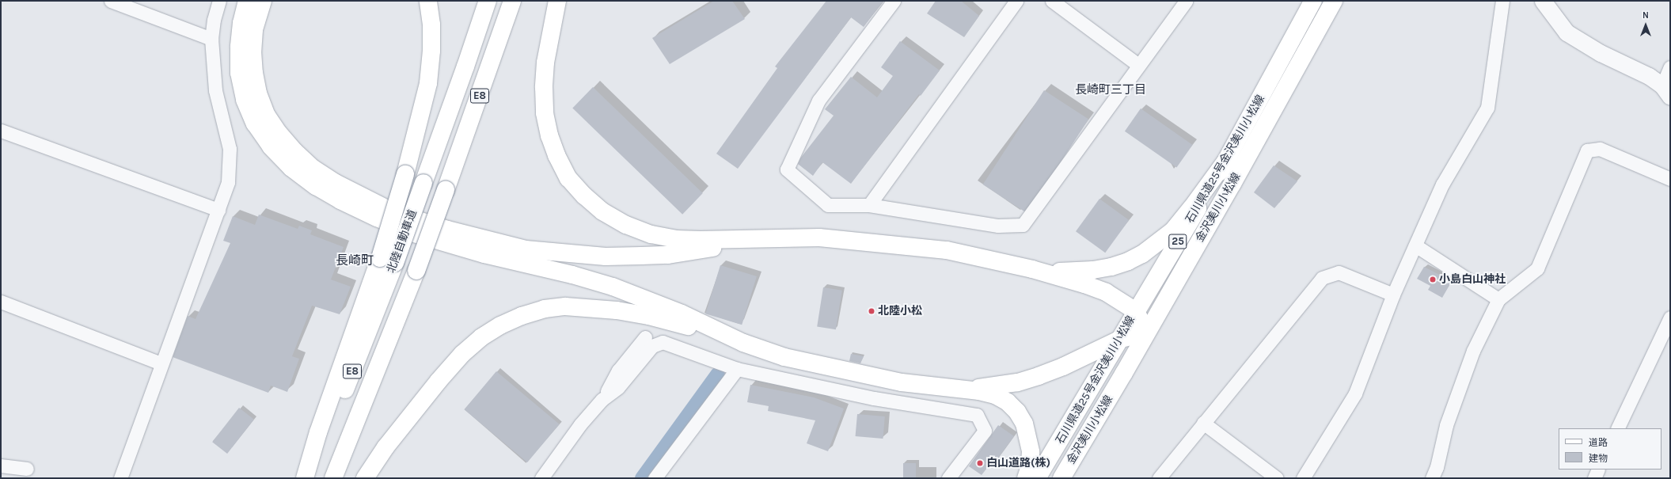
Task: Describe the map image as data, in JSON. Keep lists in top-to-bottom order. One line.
{"streets":{"main road":["E8","石川県道25号金沢美川小松線","金沢美川小松線","北陸自動車道","25"]},"districts":["長崎町三丁目","長崎町"],"places":["小島白山神社","北陸小松","白山道路(株)"],"legend":["道路","建物"],"north":"top"}
